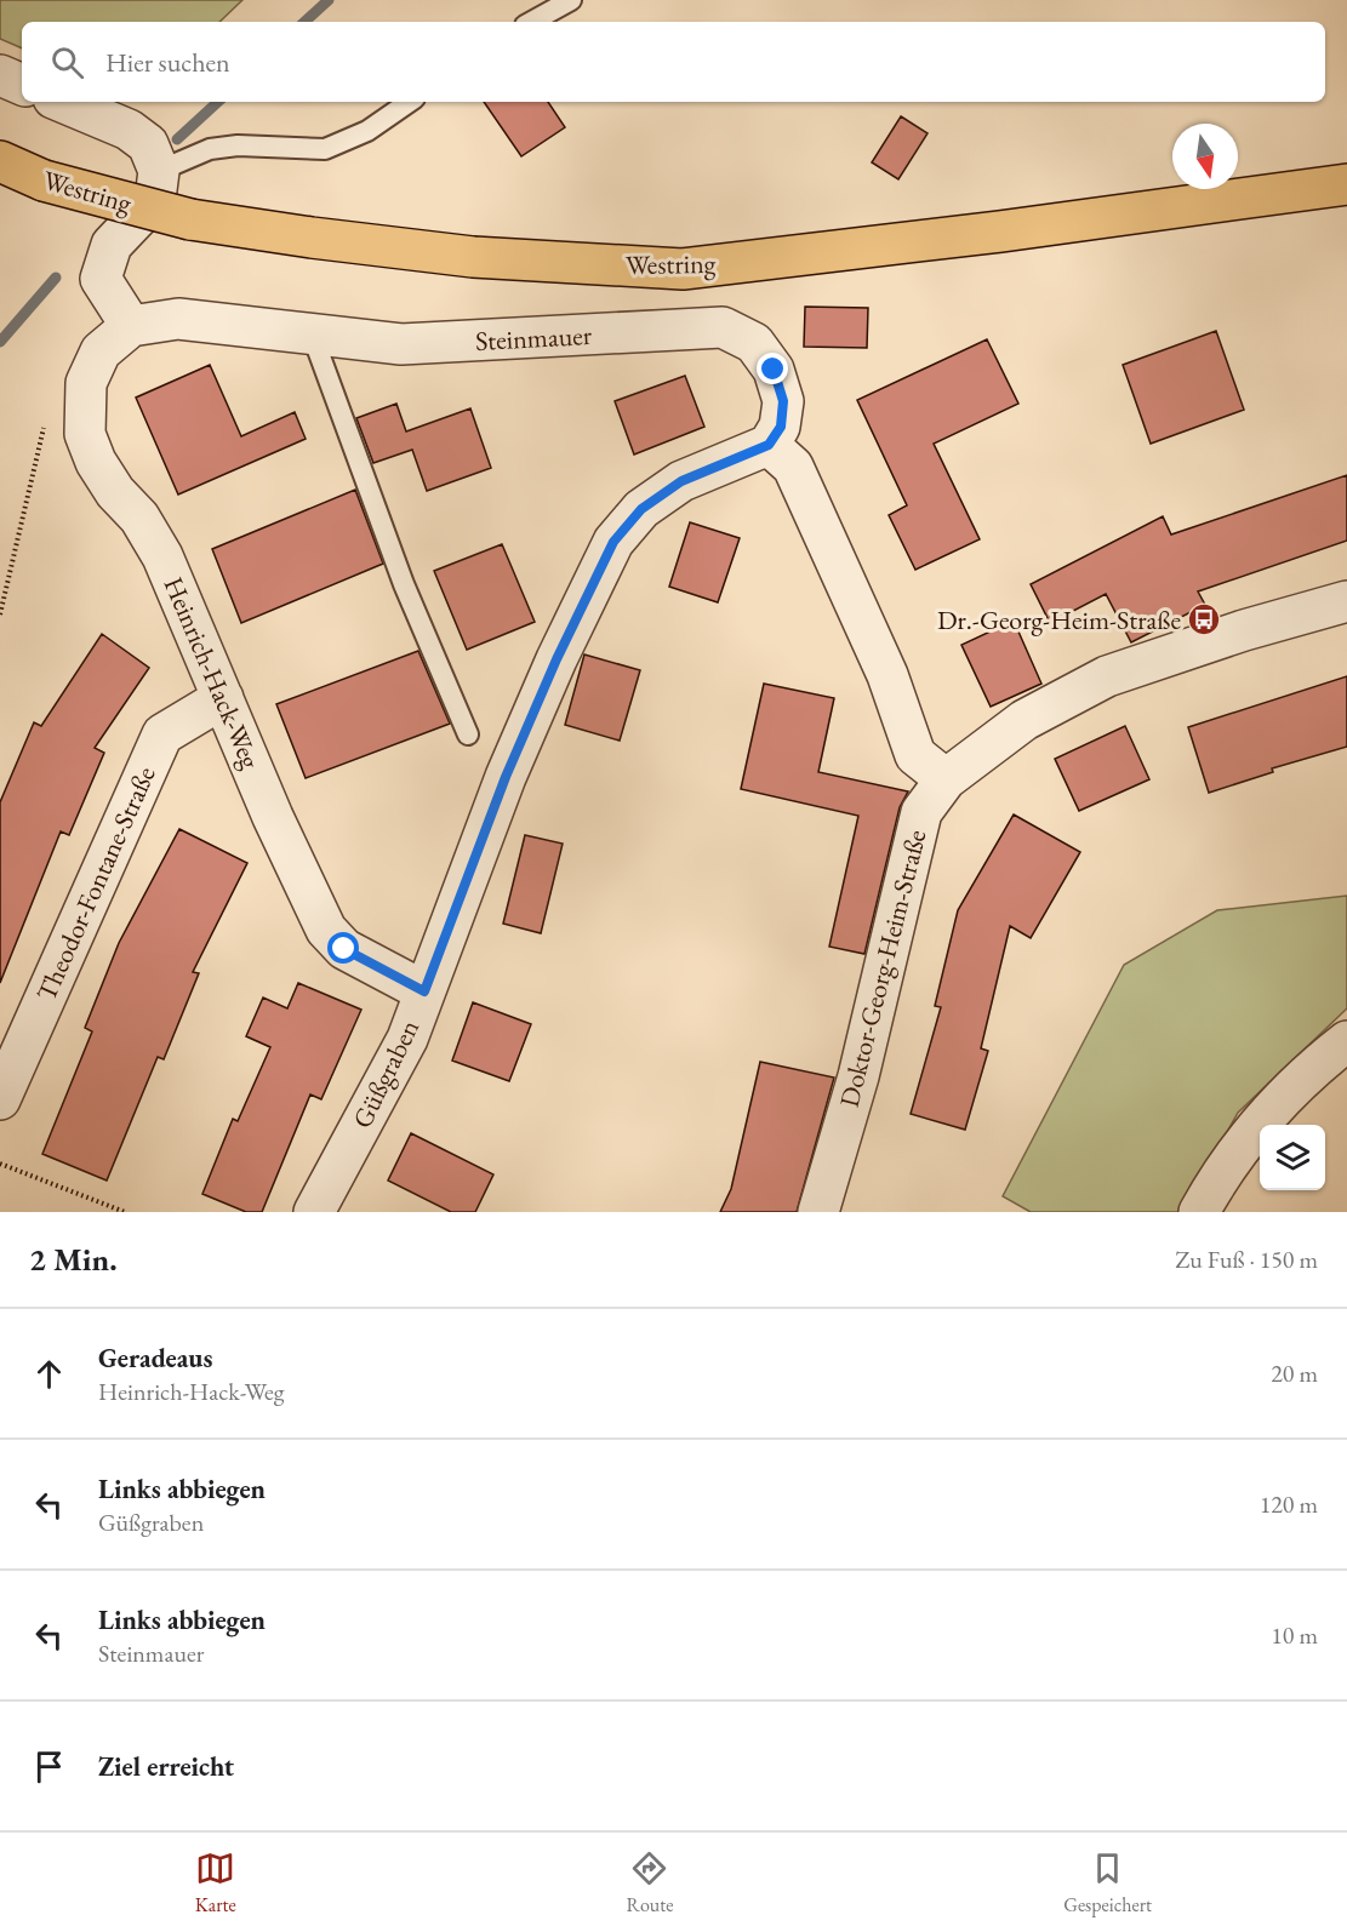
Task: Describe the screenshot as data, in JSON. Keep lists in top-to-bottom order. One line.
{"streets":{"main road":["Westring"],"street":["Steinmauer","Heinrich-Hack-Weg","Theodor-Fontane-Straße","Doktor-Georg-Heim-Straße","Güßgraben"]},"crossings":[["Steinmauer","Heinrich-Hack-Weg"],["Steinmauer","Güßgraben"],["Heinrich-Hack-Weg","Theodor-Fontane-Straße"],["Heinrich-Hack-Weg","Güßgraben"]],"places":{"bus stop":["Dr.-Georg-Heim-Straße"]},"north":"bottom","page":{"search":"Hier suchen","heading":["2 Min.","Zu Fuß · 150 m"],"list":[["Geradeaus","Heinrich-Hack-Weg","20 m"],["Links abbiegen","Güßgraben","120 m"],["Links abbiegen","Steinmauer","10 m"],"Ziel erreicht"],"nav":["Karte","Route","Gespeichert"]}}
